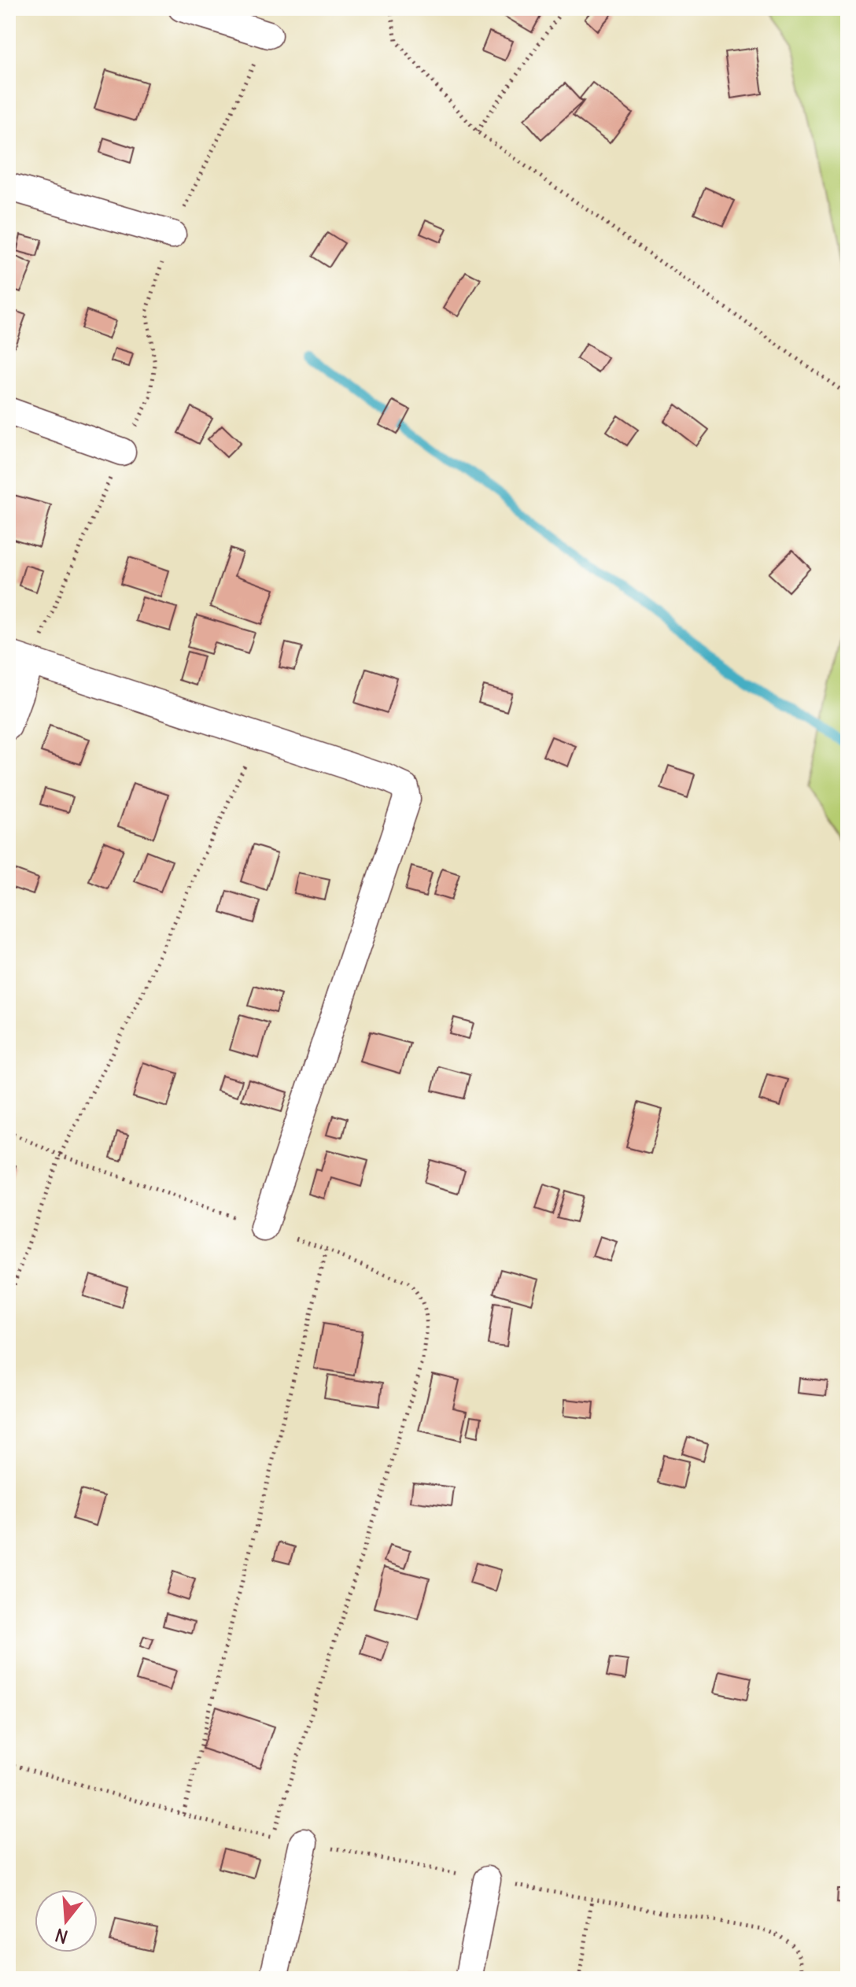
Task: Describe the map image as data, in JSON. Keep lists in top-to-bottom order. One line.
{"north":"bottom"}
